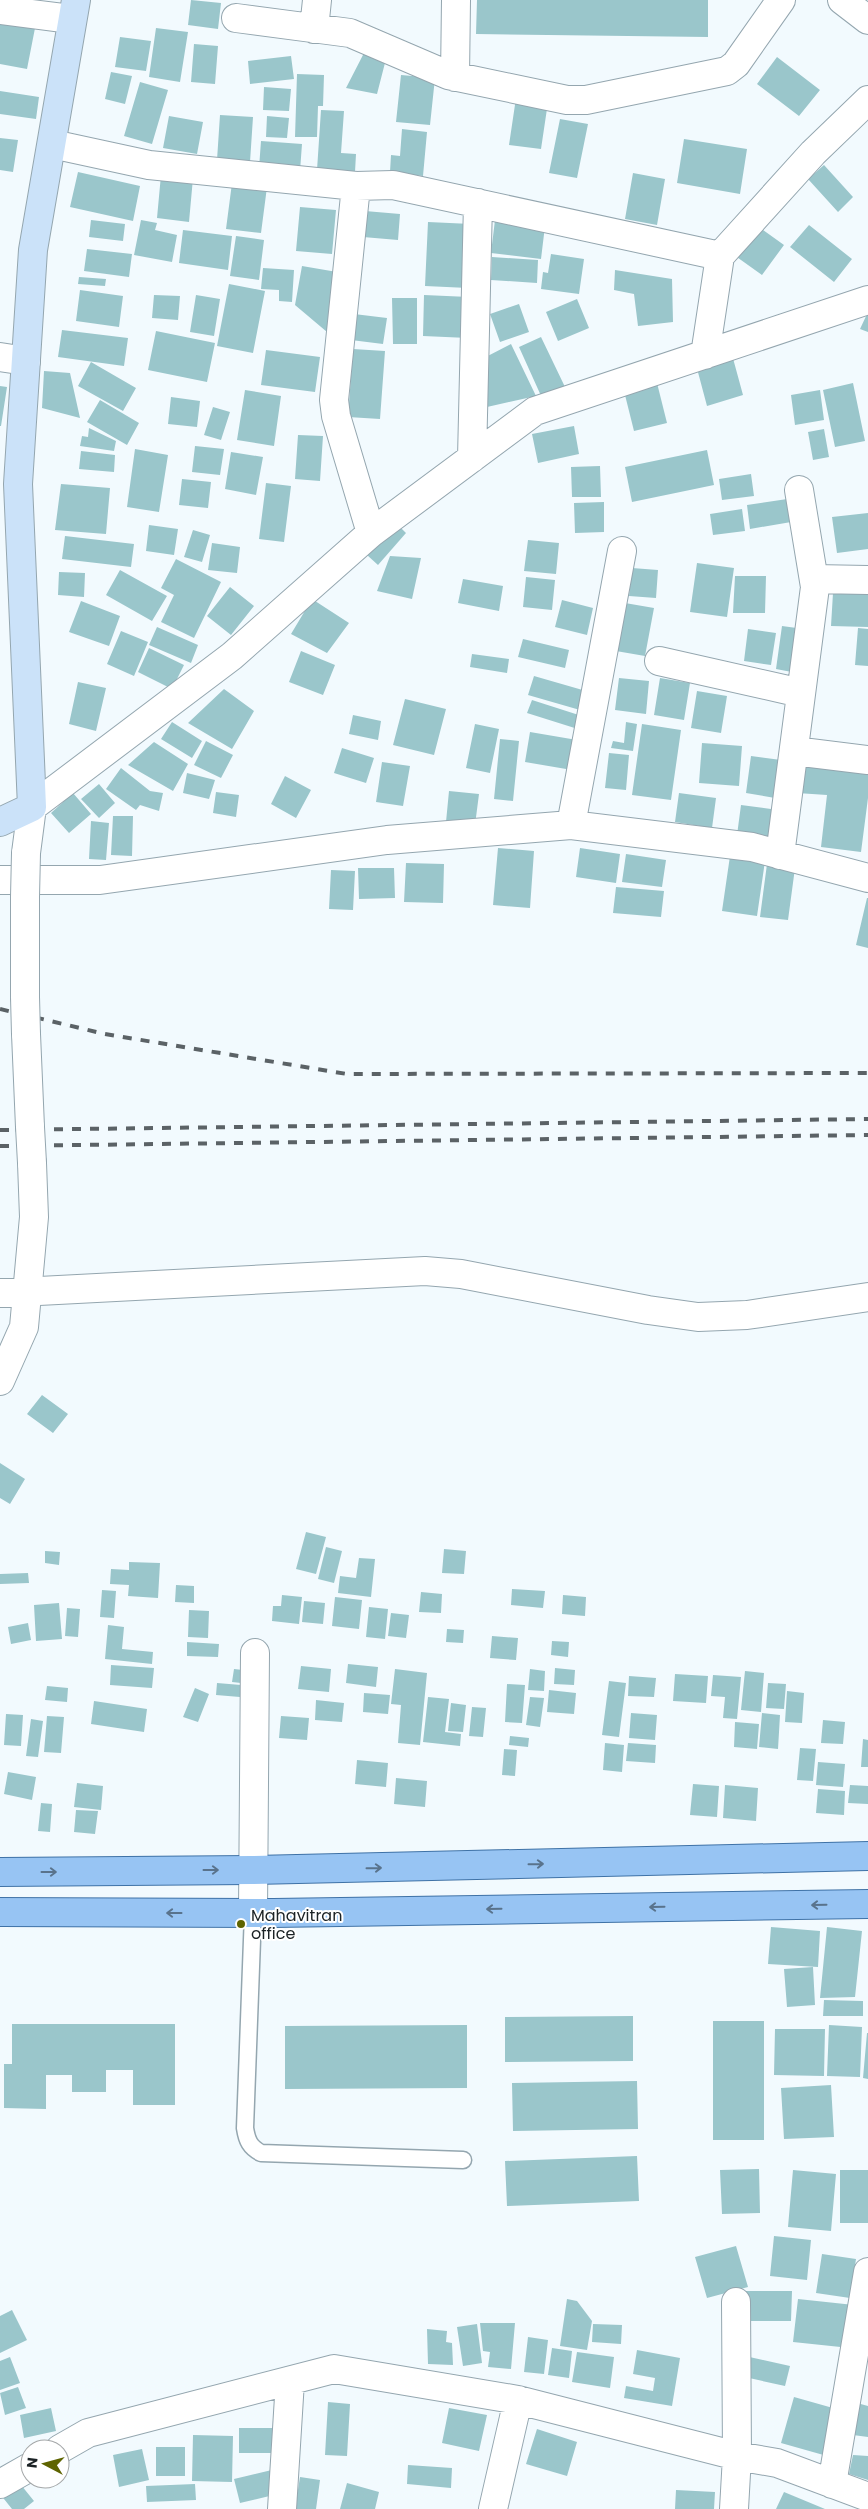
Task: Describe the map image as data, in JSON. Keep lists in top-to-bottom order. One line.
{"places":["Mahavitran office"],"north":"left"}
